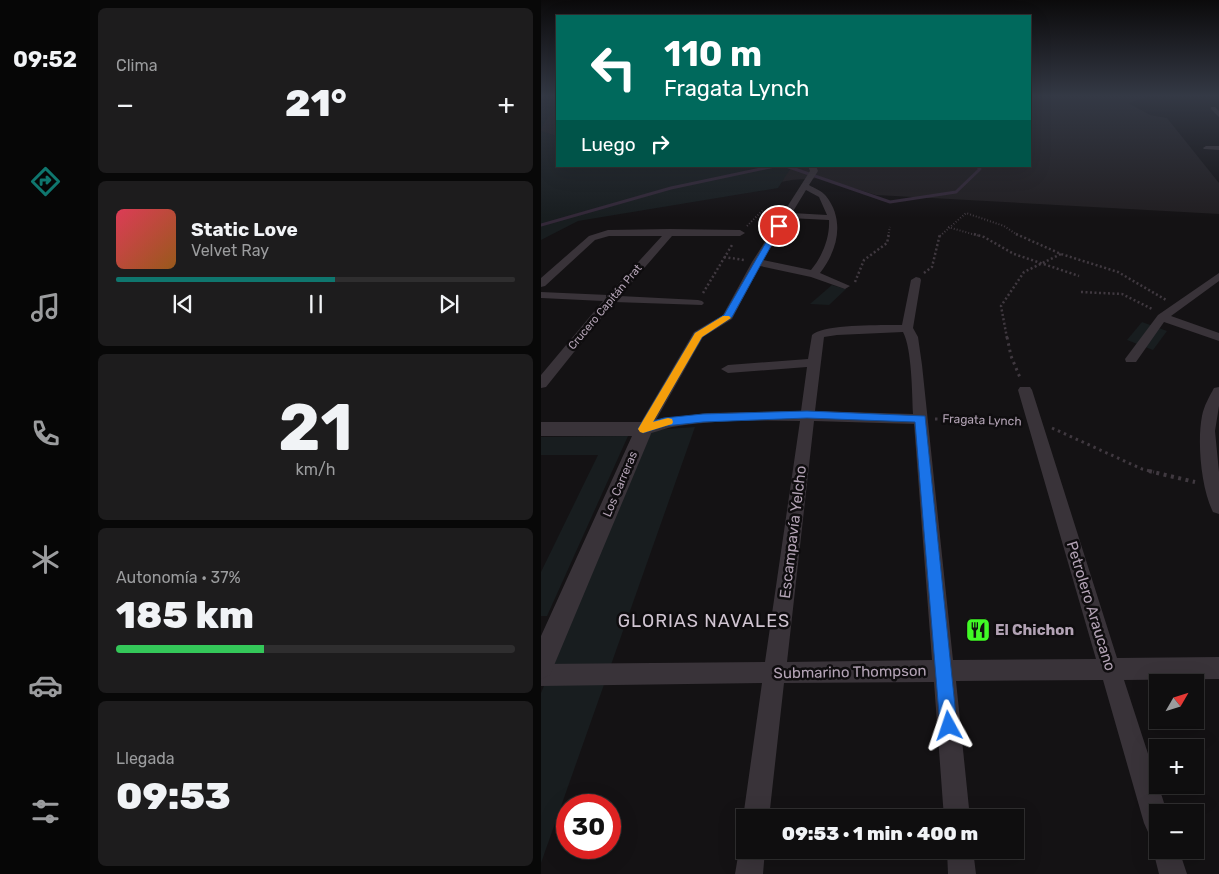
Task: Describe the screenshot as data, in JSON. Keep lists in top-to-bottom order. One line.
{"streets":{"street":["Crucero Capitán Prat","Los Carreras","Escampavía Yelcho","Petrolero Araucano","Submarino Thompson"],"path":["Fragata Lynch"]},"crossings":[["Fragata Lynch","Petrolero Araucano"],["Escampavía Yelcho","Submarino Thompson"],["Petrolero Araucano","Submarino Thompson"]],"districts":["GLORIAS NAVALES"],"places":{"restaurant":["El Chichon"]},"north":"top right","page":{"tabs":"09:52","tile":["Clima",["21","km/h"],["Autonomía · 37%","185 km"],["Llegada","09:53"]],"turn":["110 m","Fragata Lynch"],"heat":["−","21°","+"],"then":"Luego","song":["Static Love","Velvet Ray"],"map_buttons":["+","−"],"limit":"30","trip":"09:53 · 1 min · 400 m"}}
